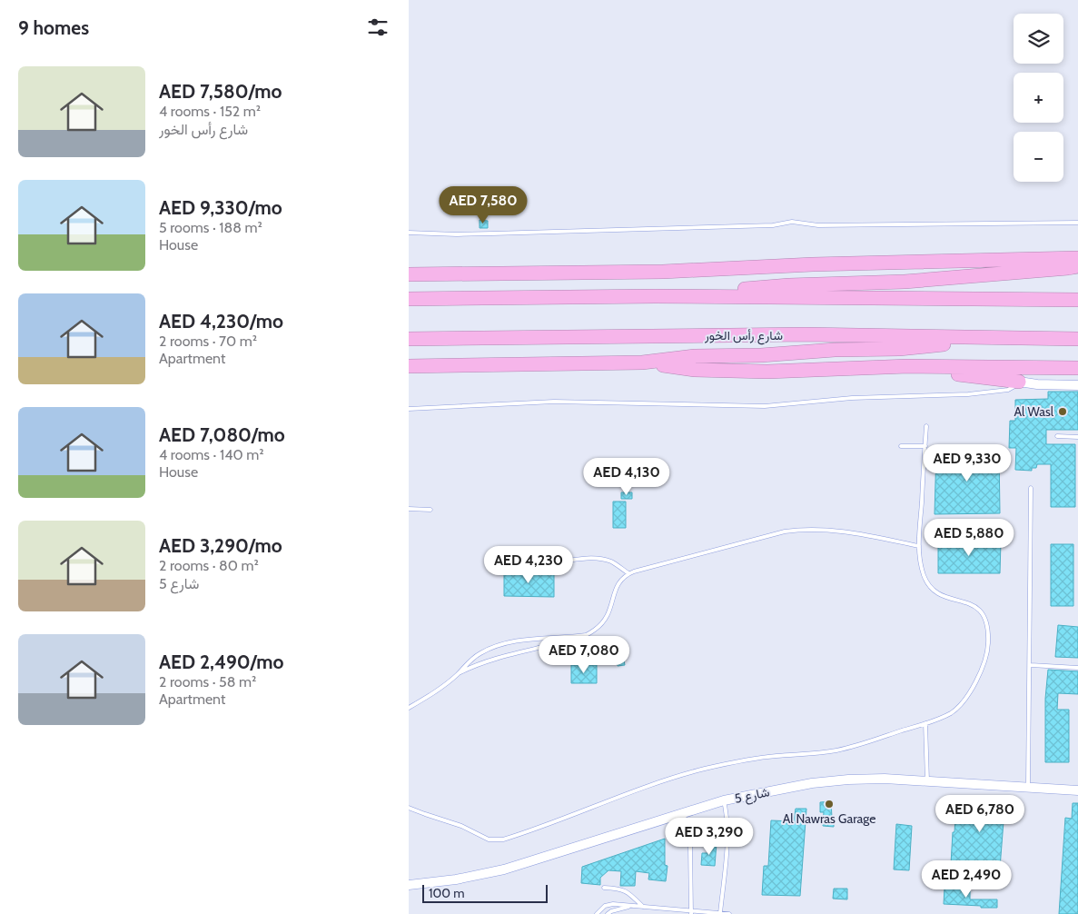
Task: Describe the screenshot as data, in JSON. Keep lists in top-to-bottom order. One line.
{"streets":{"highway":["شارع رأس الخور"],"street":["شارع 5"]},"places":["Al Wasl","Al Nawras Garage"],"scale_bar":"100 m","page":{"heading":"9 homes","map_buttons":["+","−"],"list":[{"name":"AED 7,580/mo","note":"4 rooms · 152 m² · شارع رأس الخور"},{"name":"AED 9,330/mo","note":"5 rooms · 188 m² · House"},{"name":"AED 4,230/mo","note":"2 rooms · 70 m² · Apartment"},{"name":"AED 7,080/mo","note":"4 rooms · 140 m² · House"},{"name":"AED 3,290/mo","note":"2 rooms · 80 m² · شارع 5"},{"name":"AED 2,490/mo","note":"2 rooms · 58 m² · Apartment"}],"price":["AED 7,580","AED 9,330","AED 4,130","AED 5,880","AED 4,230","AED 7,080","AED 6,780","AED 3,290","AED 2,490"],"scale":"100 m"}}
